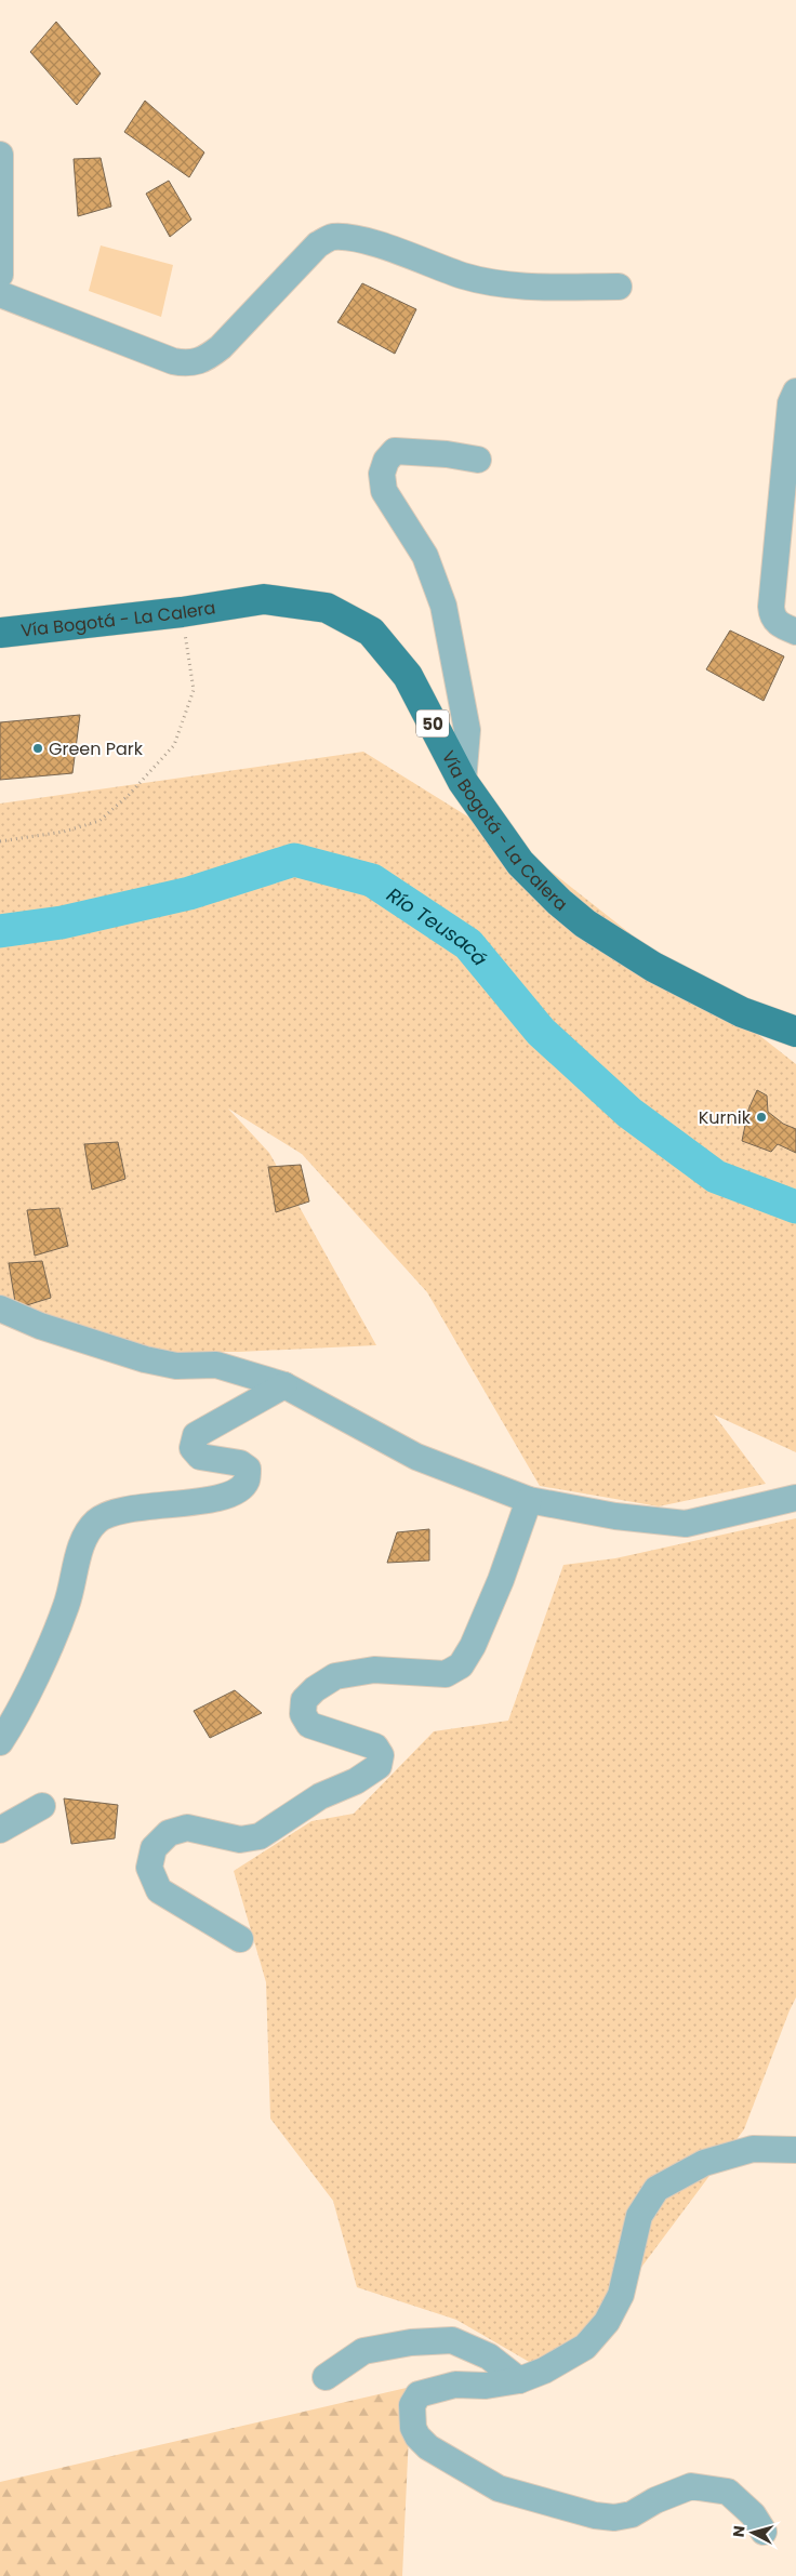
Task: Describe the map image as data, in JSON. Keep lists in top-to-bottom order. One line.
{"streets":{"main road":["Vía Bogotá - La Calera","50"]},"water":["Río Teusacá"],"places":["Green Park","Kurnik"],"north":"left"}
